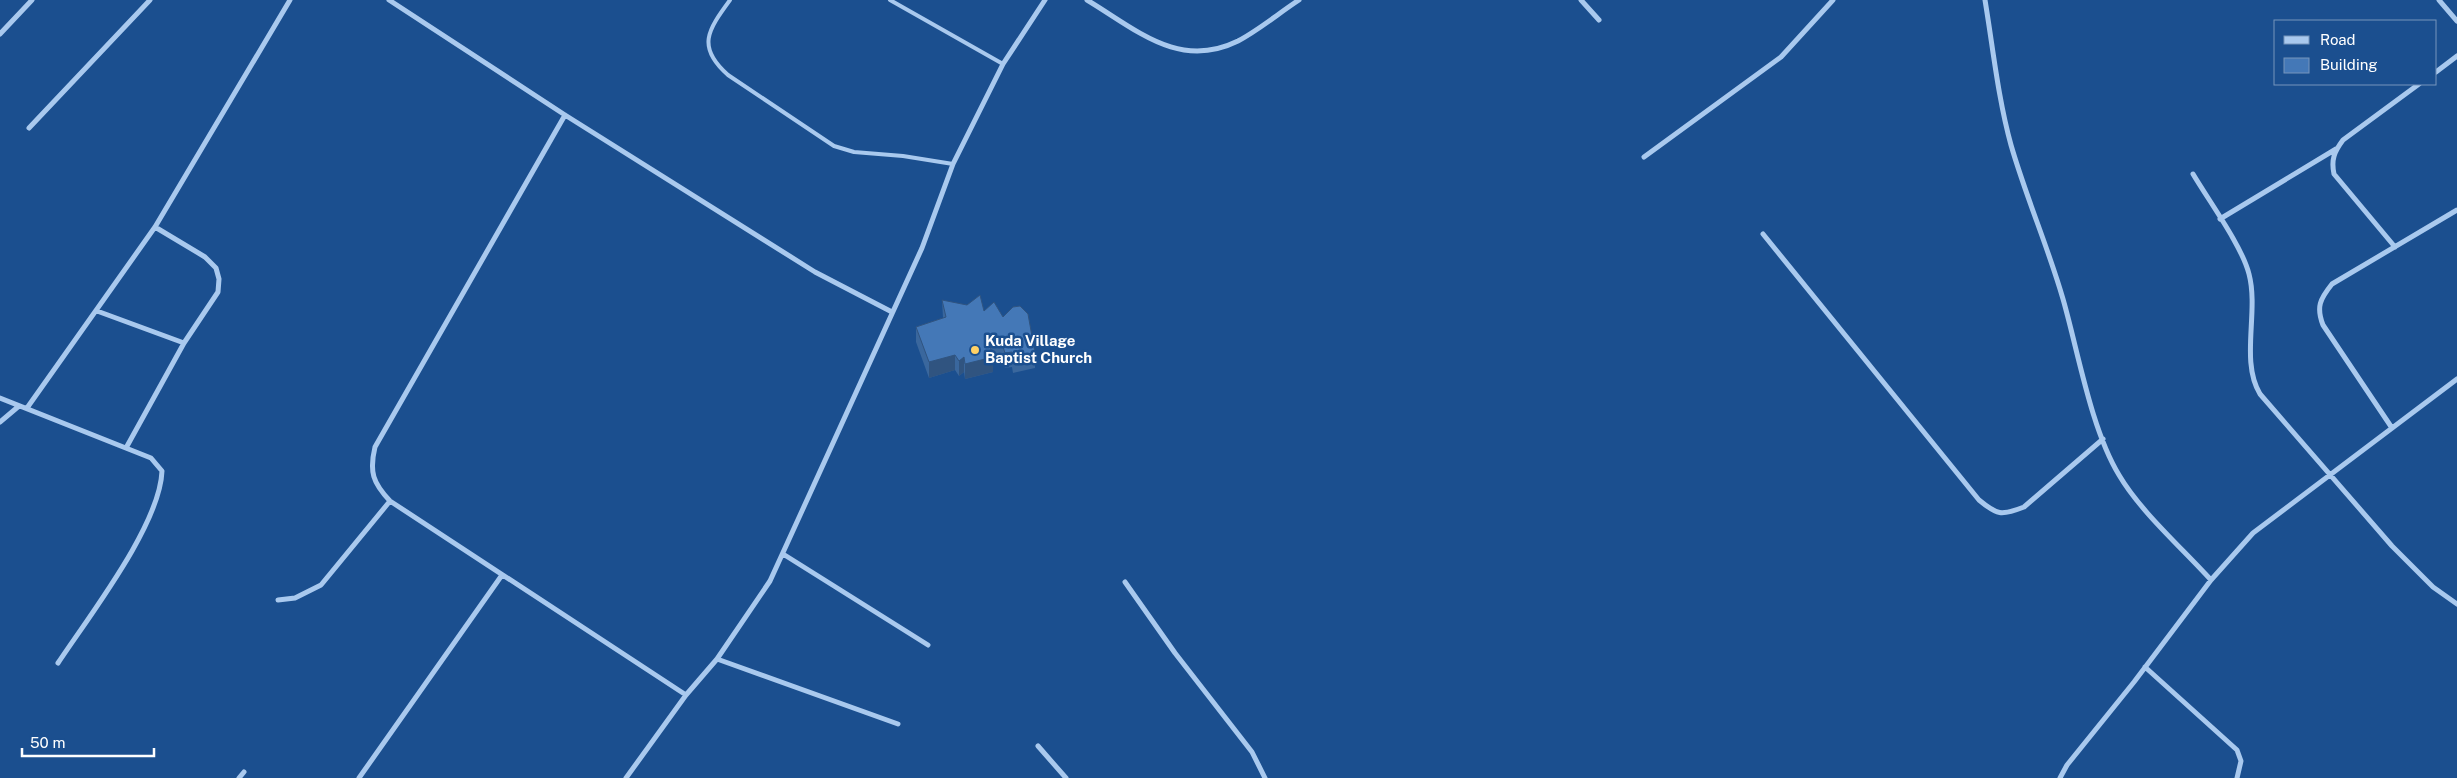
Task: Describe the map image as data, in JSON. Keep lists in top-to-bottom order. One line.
{"places":["Kuda Village Baptist Church"],"legend":["Road","Building"],"scale_bar":"50 m"}
